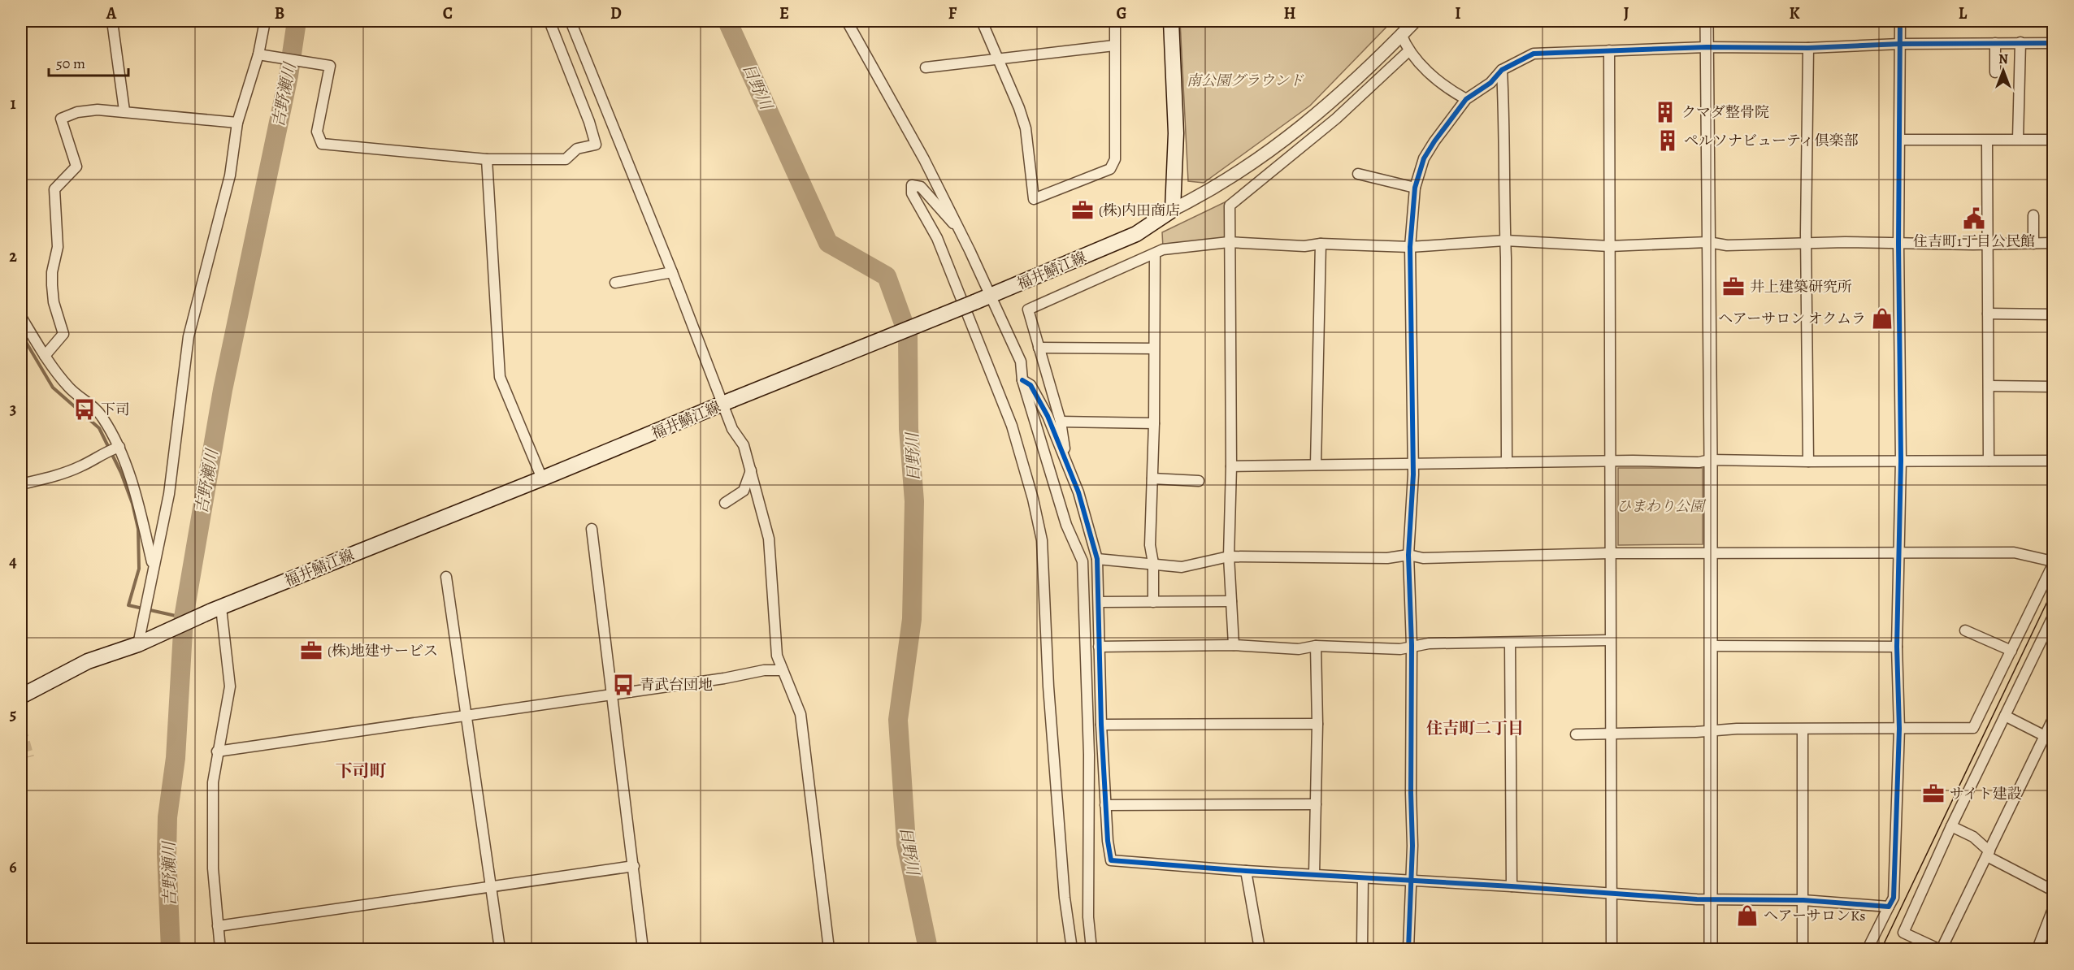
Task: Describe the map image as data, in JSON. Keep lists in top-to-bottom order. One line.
{"streets":{"main road":["福井鯖江線"]},"districts":["住吉町二丁目","下司町"],"water":["日野川","吉野瀬川"],"parks":["南公園グラウンド","ひまわり公園"],"places":{"building":["クマダ整骨院","ペルソナビューティ倶楽部"],"office":["(株)内田商店","井上建築研究所","(株)地建サービス","サイト建設"],"public building":["住吉町1丁目公民館"],"shop":["ヘアーサロン オクムラ","ヘアーサロンKs"],"bus stop":["下司","青武台団地"]},"scale_bar":"50 m","north":"top","grid":{"columns":["A","B","C","D","E","F","G","H","I","J","K","L"],"rows":["1","2","3","4","5","6"]}}
